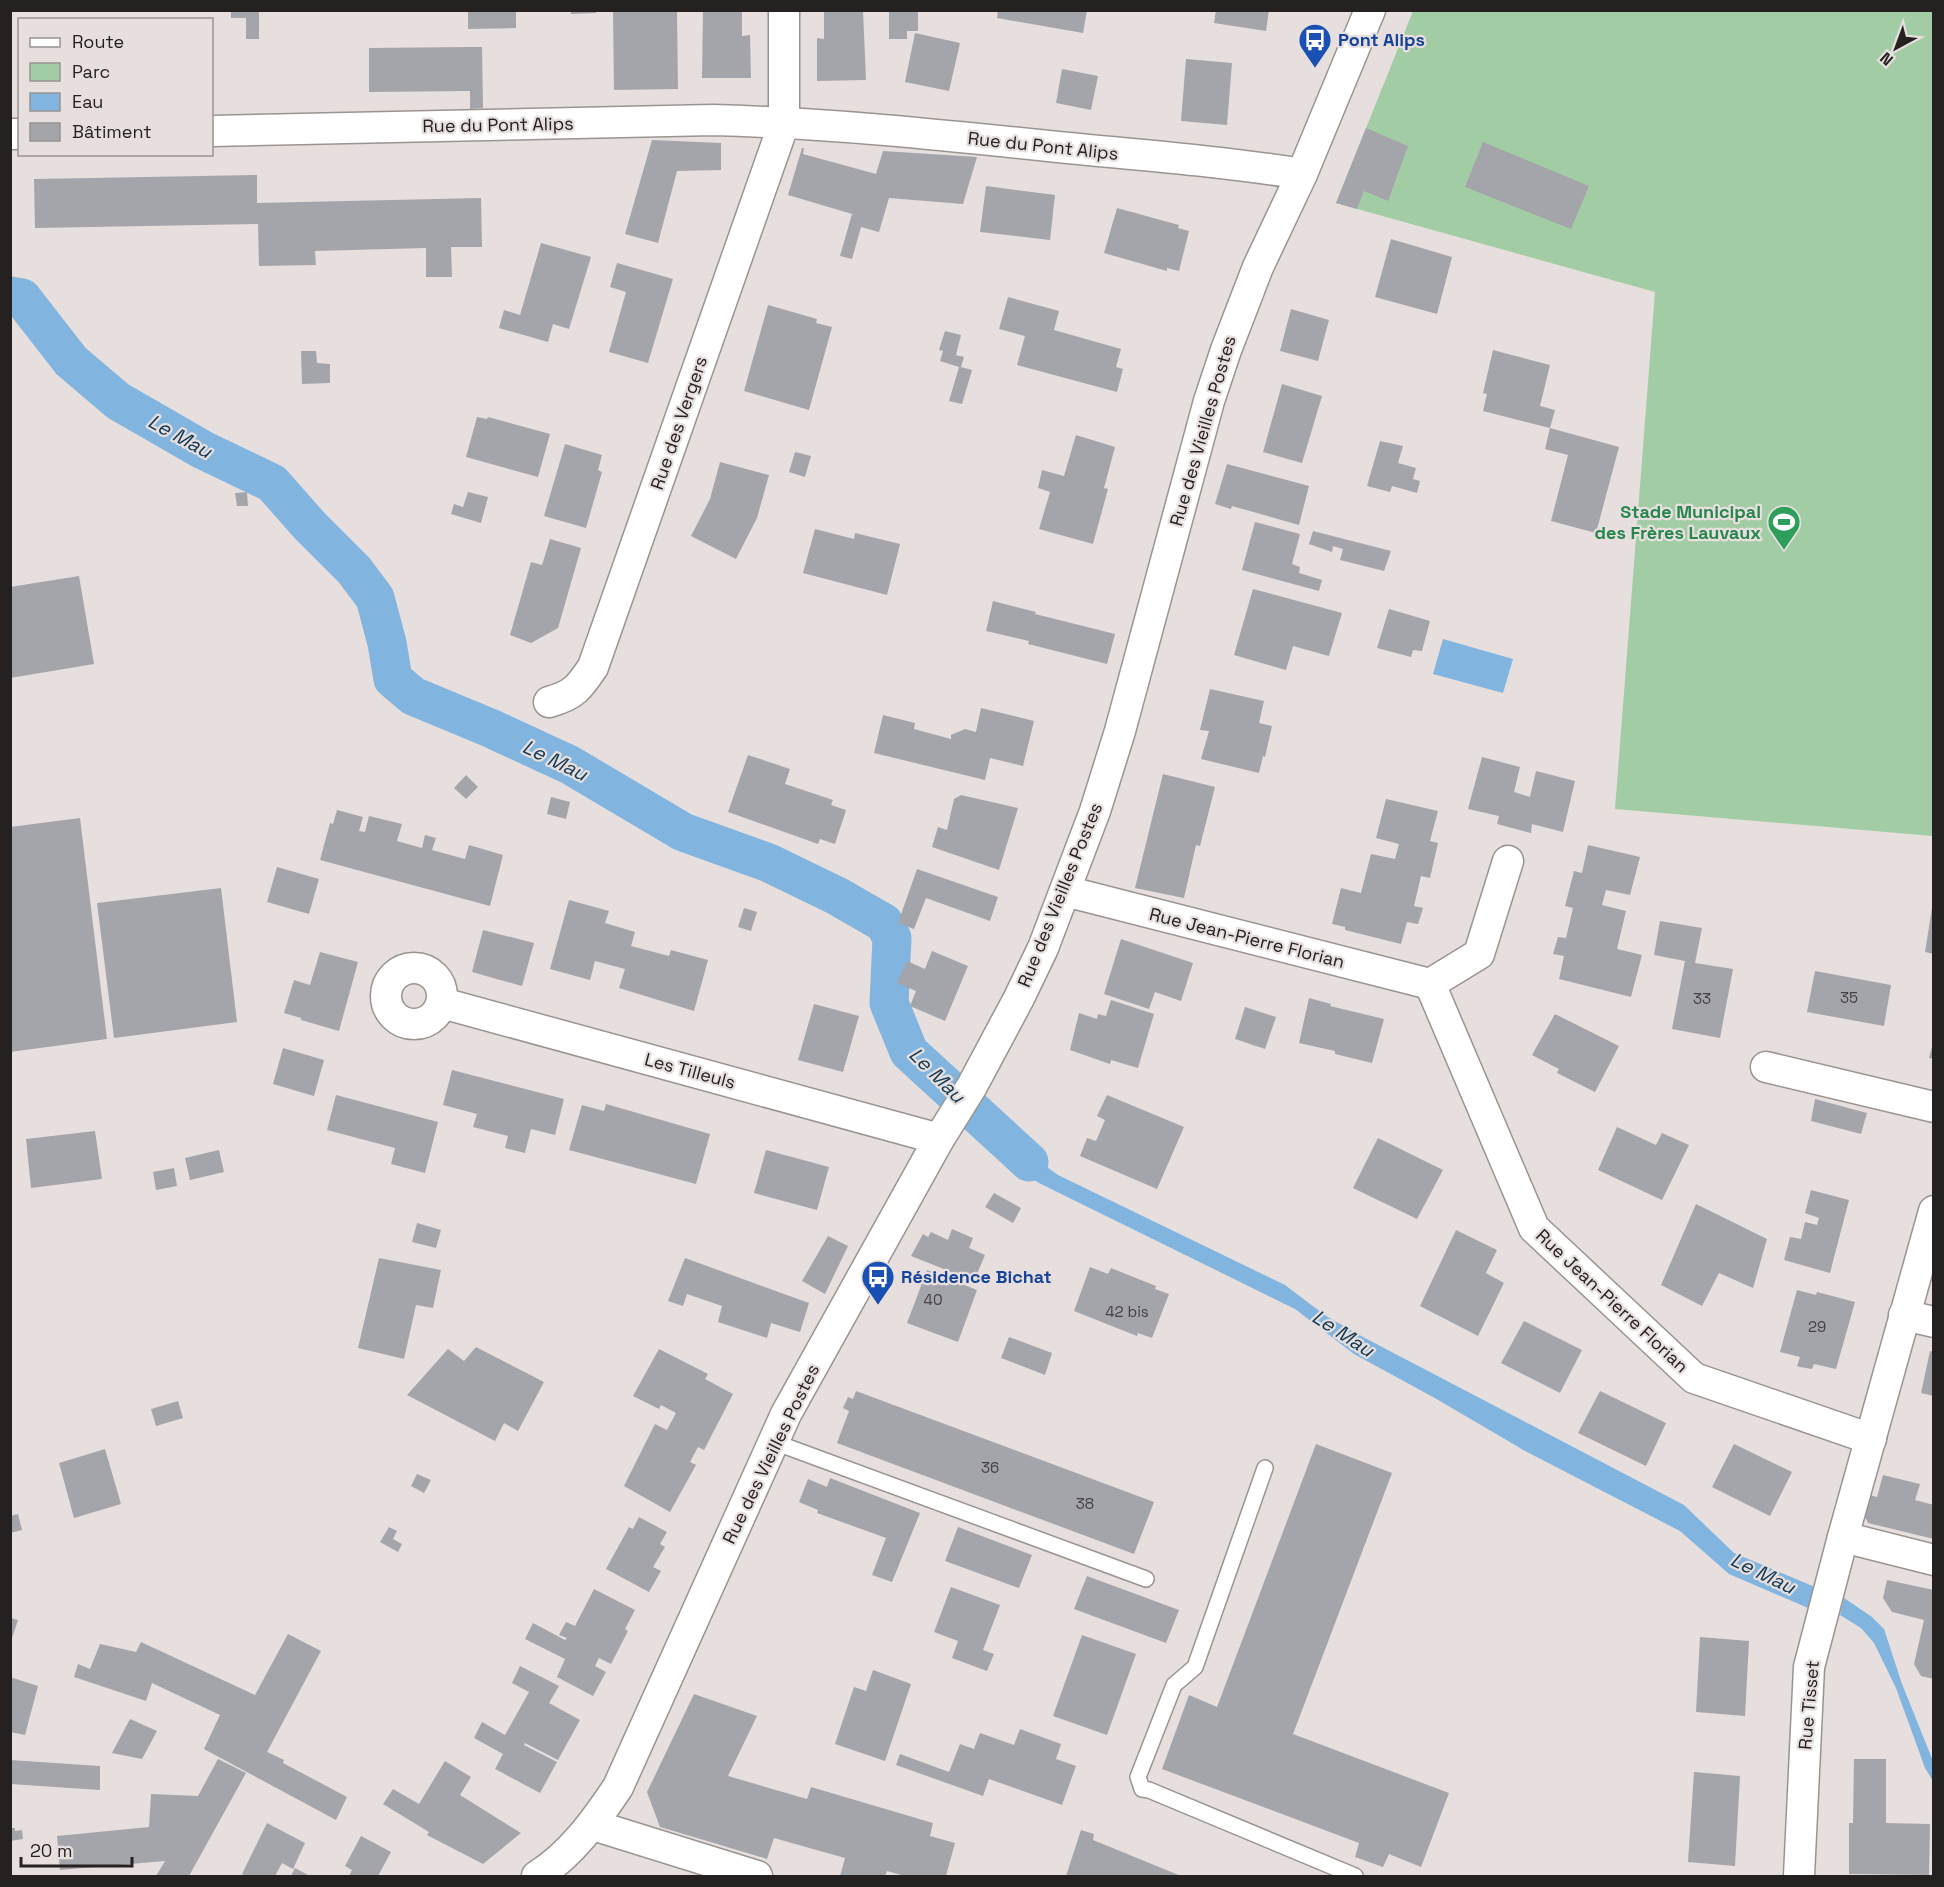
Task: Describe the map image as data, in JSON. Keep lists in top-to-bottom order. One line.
{"streets":{"street":["Rue du Pont Alips","Rue des Vergers","Rue des Vieilles Postes","Rue Jean-Pierre Florian","Les Tilleuls","Rue Tisset"]},"crossings":[["Rue du Pont Alips","Rue des Vergers"],["Rue du Pont Alips","Rue des Vieilles Postes"],["Rue des Vieilles Postes","Rue Jean-Pierre Florian"],["Rue des Vieilles Postes","Les Tilleuls"],["Rue Jean-Pierre Florian","Rue Tisset"]],"water":["Le Mau"],"places":{"bus stop":["Pont Alips","Résidence Bichat"],"sports":["Stade Municipal des Frères Lauvaux"]},"house_numbers":["35","33","40","42 bis","29","36","38"],"legend":["Route","Parc","Eau","Bâtiment"],"scale_bar":"20 m","north":"bottom left"}
